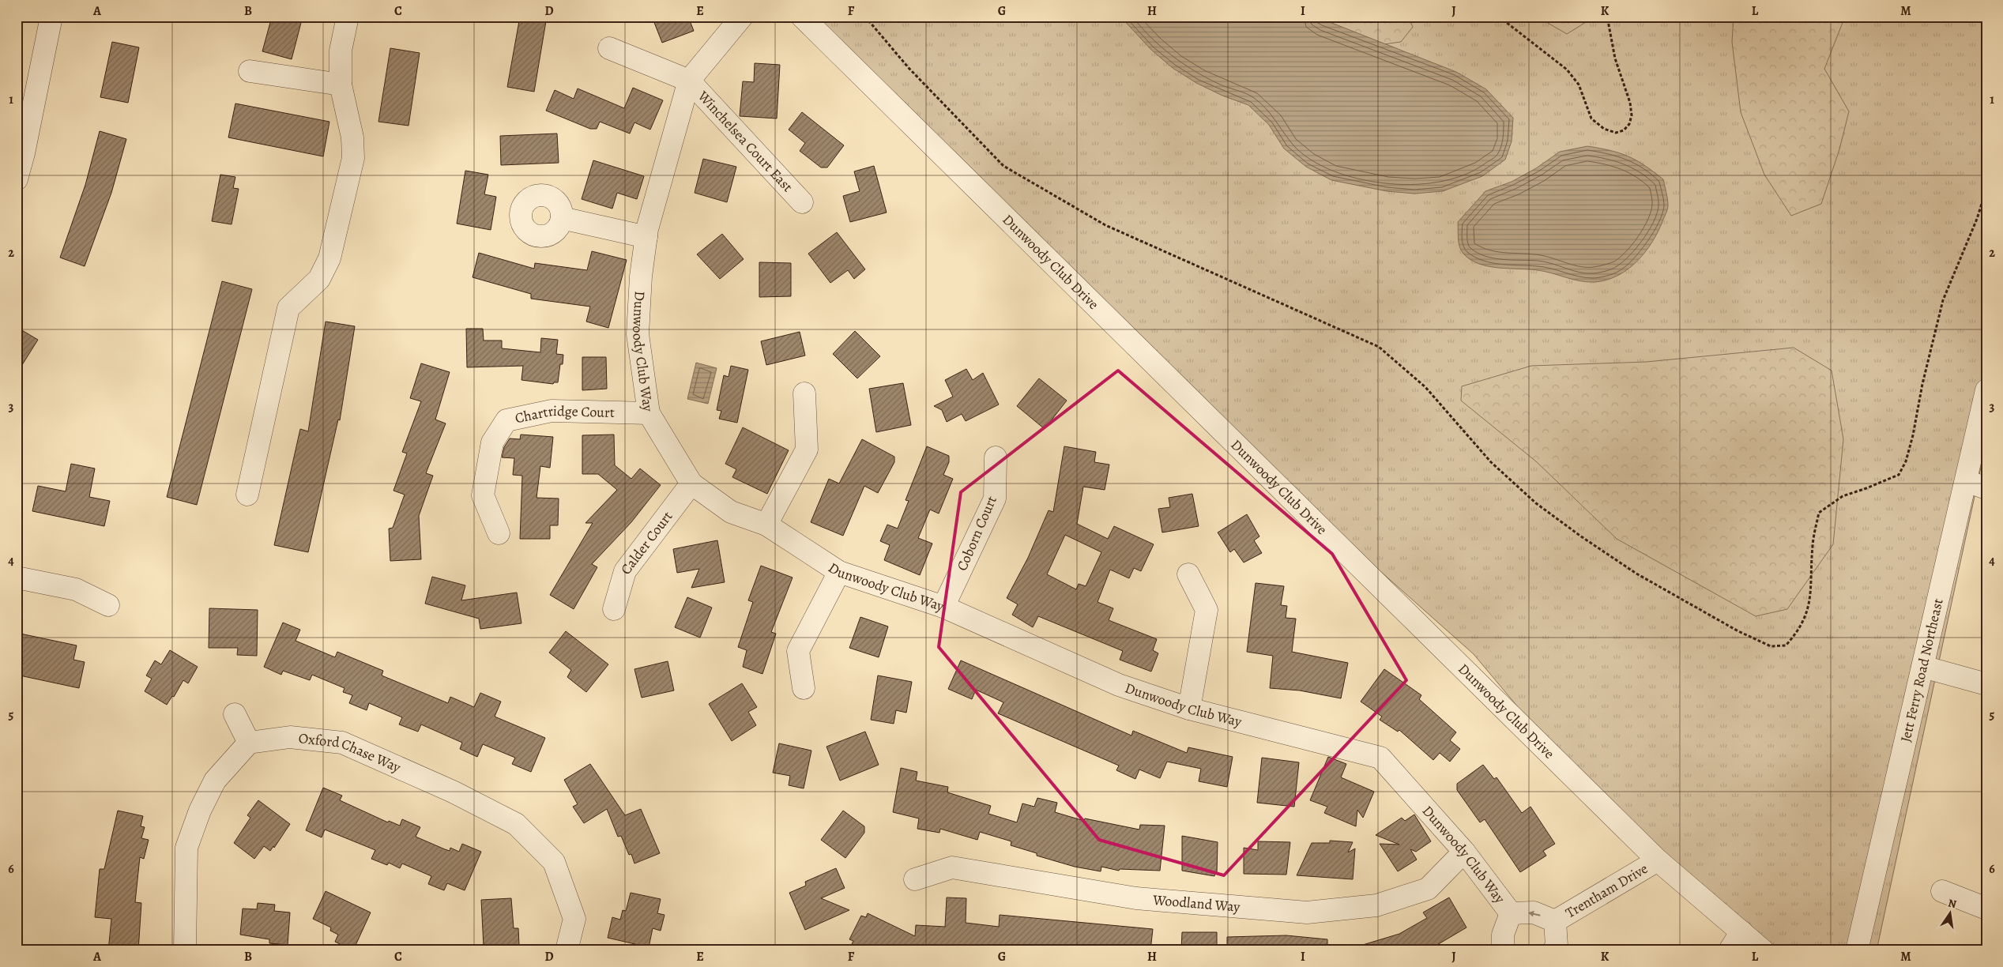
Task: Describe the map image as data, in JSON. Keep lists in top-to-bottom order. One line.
{"streets":{"street":["Winchelsea Court East","Dunwoody Club Drive","Dunwoody Club Way","Chartridge Court","Coborn Court","Calder Court","Jett Ferry Road Northeast","Oxford Chase Way","Trentham Drive","Woodland Way"]},"crossings":[["Winchelsea Court East","Dunwoody Club Way"],["Dunwoody Club Drive","Trentham Drive"],["Dunwoody Club Way","Chartridge Court"],["Dunwoody Club Way","Coborn Court"],["Dunwoody Club Way","Calder Court"],["Dunwoody Club Way","Trentham Drive"],["Dunwoody Club Way","Woodland Way"]],"north":"top","grid":{"columns":["A","B","C","D","E","F","G","H","I","J","K","L","M"],"rows":["1","2","3","4","5","6"]}}
